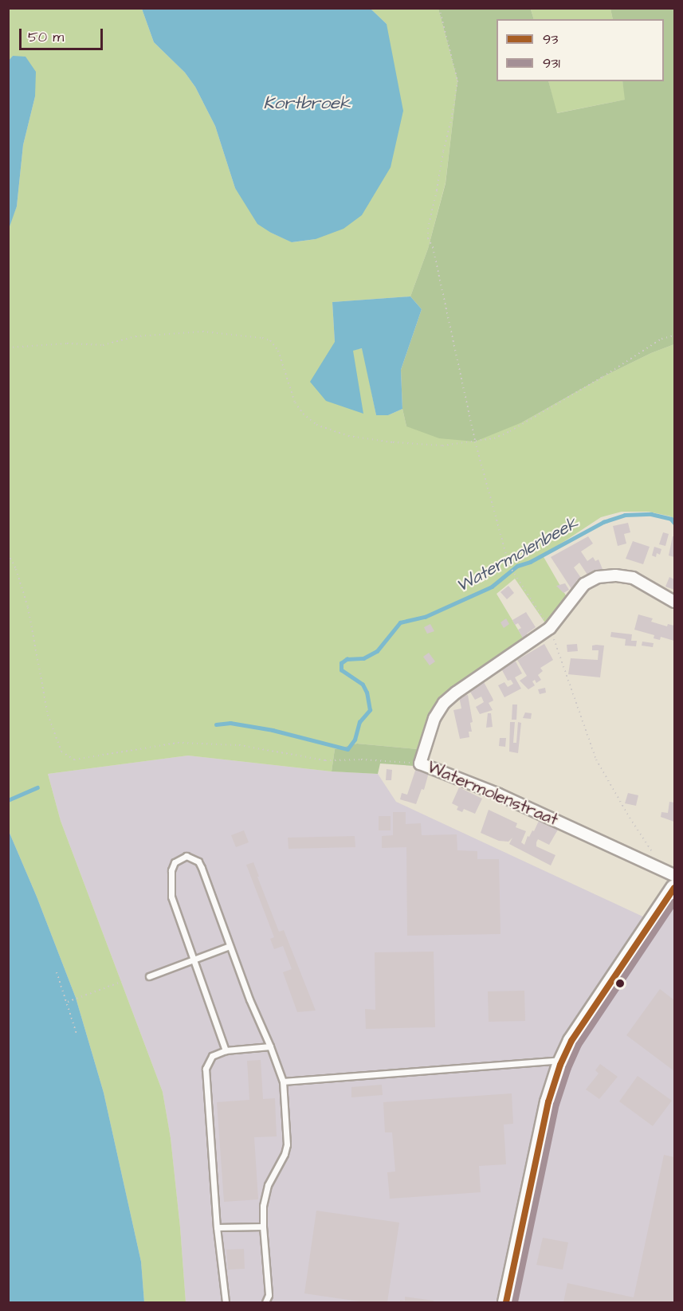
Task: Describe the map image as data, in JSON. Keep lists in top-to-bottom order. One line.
{"streets":{"street":["Watermolenstraat"]},"water":["Kortbroek","Watermolenbeek"],"lines":["transit line 93","transit line 931"],"legend":["93","931"],"scale_bar":"50 m"}
